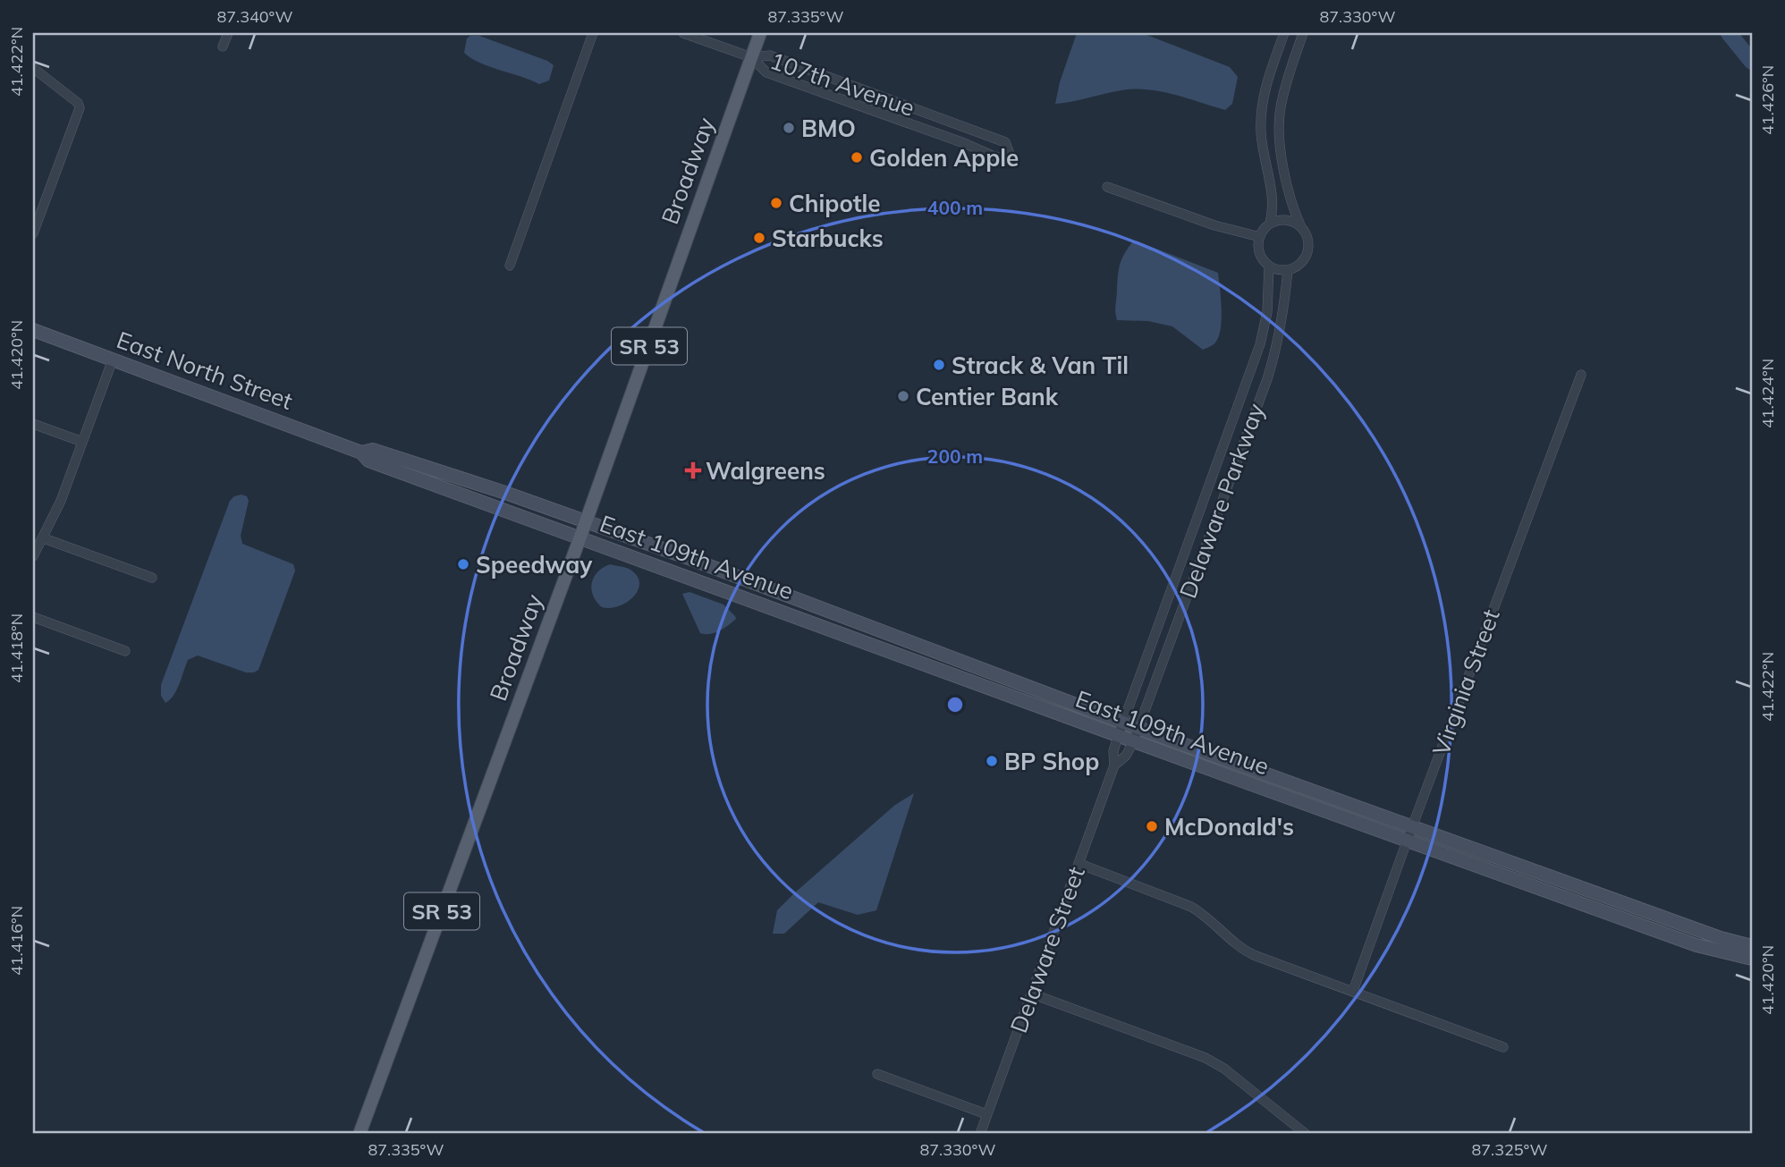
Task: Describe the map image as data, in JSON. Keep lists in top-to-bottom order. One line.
{"streets":{"main road":["Broadway","SR 53","East North Street","East 109th Avenue"],"street":["107th Avenue","Delaware Parkway","Virginia Street","Delaware Street"]},"crossings":[["107th Avenue","Broadway"],["Broadway","East North Street"],["Broadway","East 109th Avenue"],["East North Street","East 109th Avenue"],["Delaware Parkway","East 109th Avenue"],["Delaware Parkway","Delaware Street"],["East 109th Avenue","Virginia Street"],["East 109th Avenue","Delaware Street"]],"places":{"other":["BMO","Golden Apple","Chipotle","Starbucks","Strack & Van Til","Centier Bank","Speedway","BP Shop","McDonald's"],"health":["Walgreens"]},"coordinates":["87.340°W","87.335°W","87.330°W","41.422°N","41.426°N","41.420°N","41.424°N","41.418°N","41.416°N","87.325°W"],"rings":["400 m","200 m"]}
